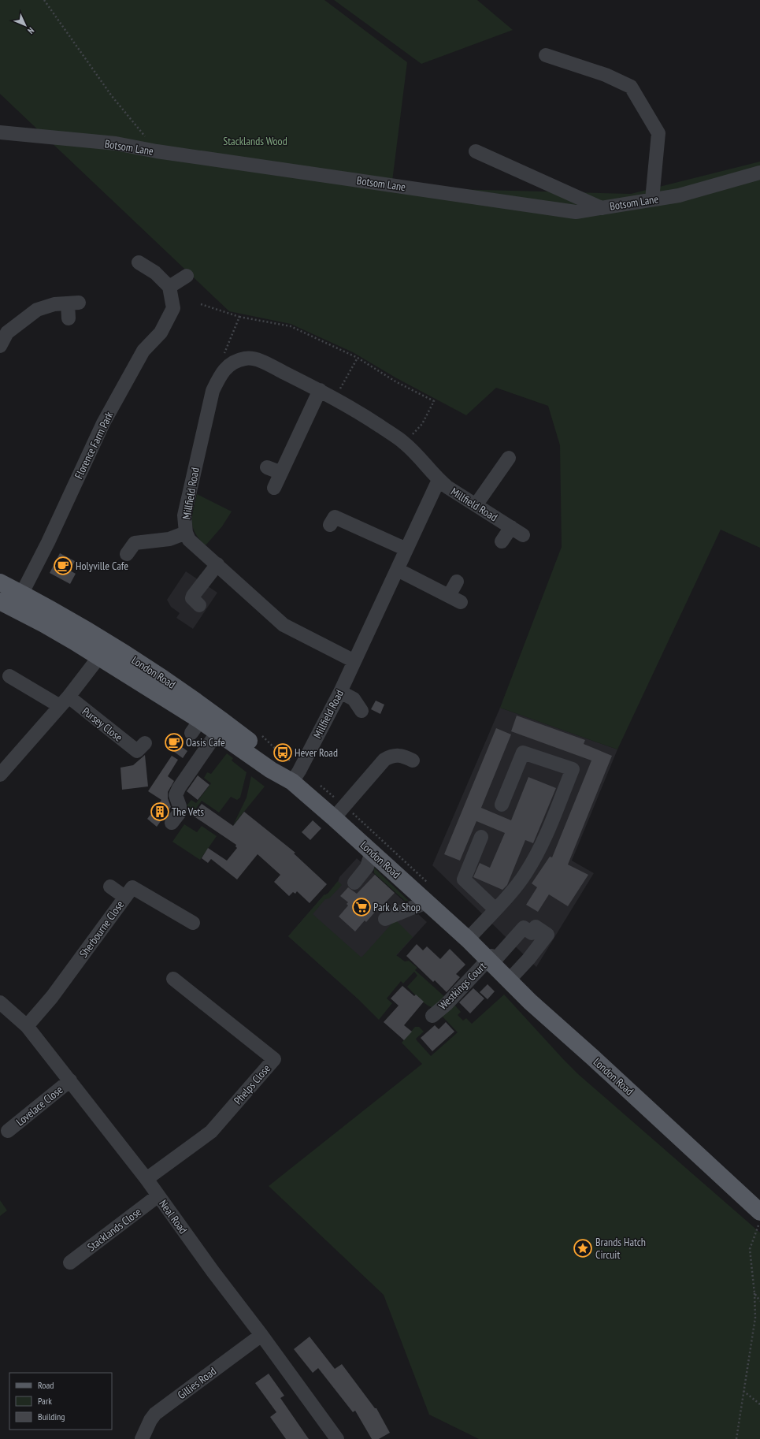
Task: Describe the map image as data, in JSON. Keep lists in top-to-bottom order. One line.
{"streets":{"main road":["London Road"],"street":["Botsom Lane","Florence Farm Park","Millfield Road","Pursey Close","Sherbourne Close","Westkings Court","Phelps Close","Lovelace Close","Neal Road","Stacklands Close","Gillies Road"]},"crossings":[["Florence Farm Park","London Road"],["Millfield Road","London Road"],["London Road","Westkings Court"],["Sherbourne Close","Neal Road"],["Phelps Close","Neal Road"],["Lovelace Close","Neal Road"],["Neal Road","Stacklands Close"],["Neal Road","Gillies Road"]],"parks":["Stacklands Wood"],"places":{"cafe":["Holyville Cafe","Oasis Cafe"],"bus stop":["Hever Road"],"building":["The Vets"],"supermarket":["Park & Shop"],"place":["Brands Hatch Circuit"]},"legend":["Road","Park","Building"],"north":"bottom right"}
